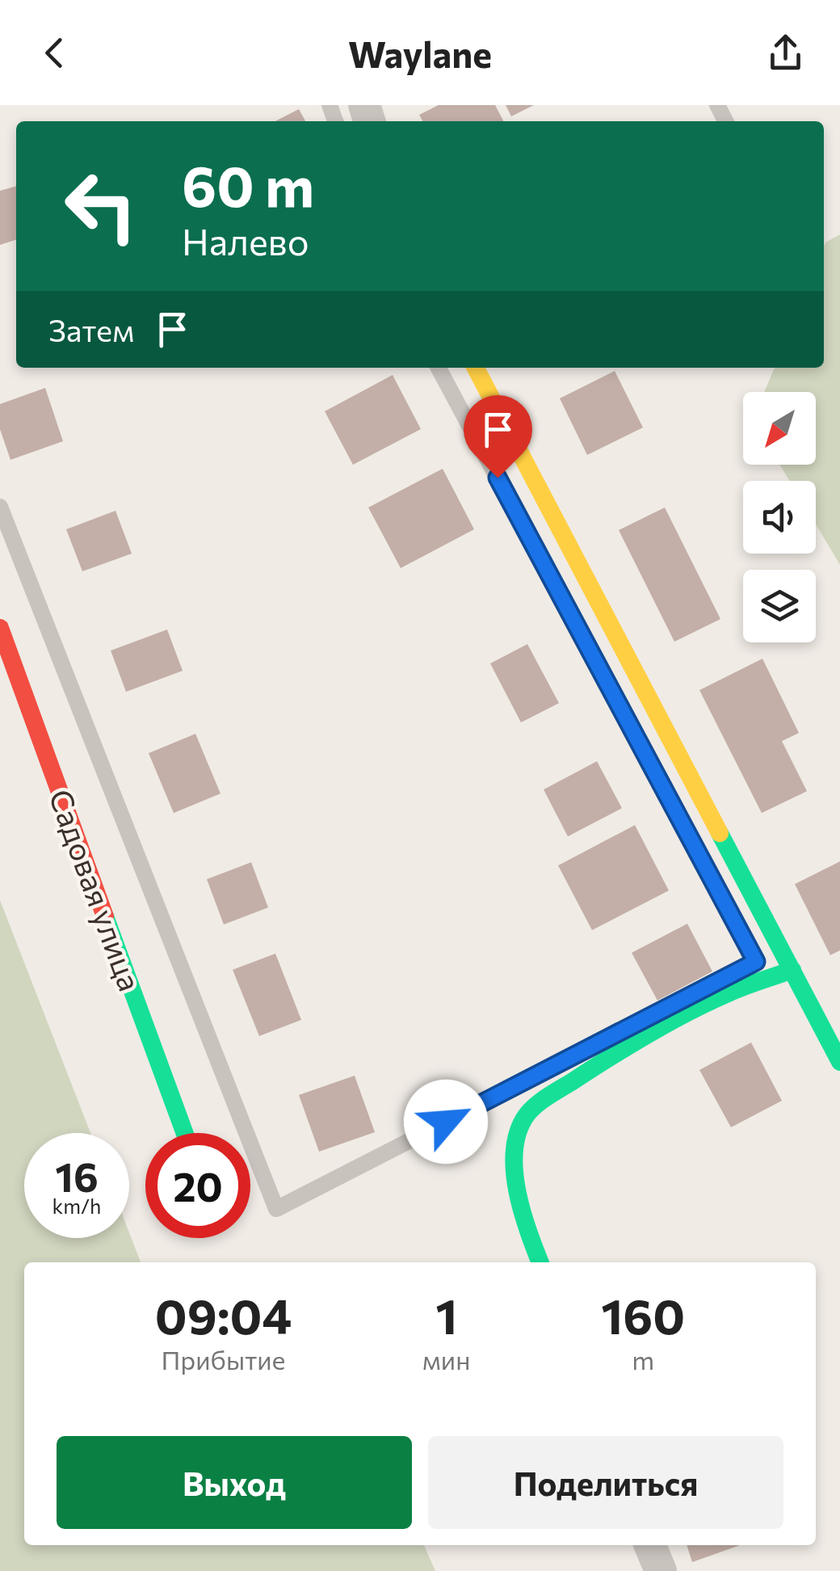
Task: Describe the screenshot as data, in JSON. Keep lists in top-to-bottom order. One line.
{"streets":{"street":["Садовая улица"]},"north":"bottom left","page":{"header":"Waylane","turn":["60 m","Налево"],"then":"Затем","speed":"16 km/h","limit":"20","eta":["09:04","Прибытие","1","мин","160","m"],"buttons":["Выход","Поделиться"]}}
